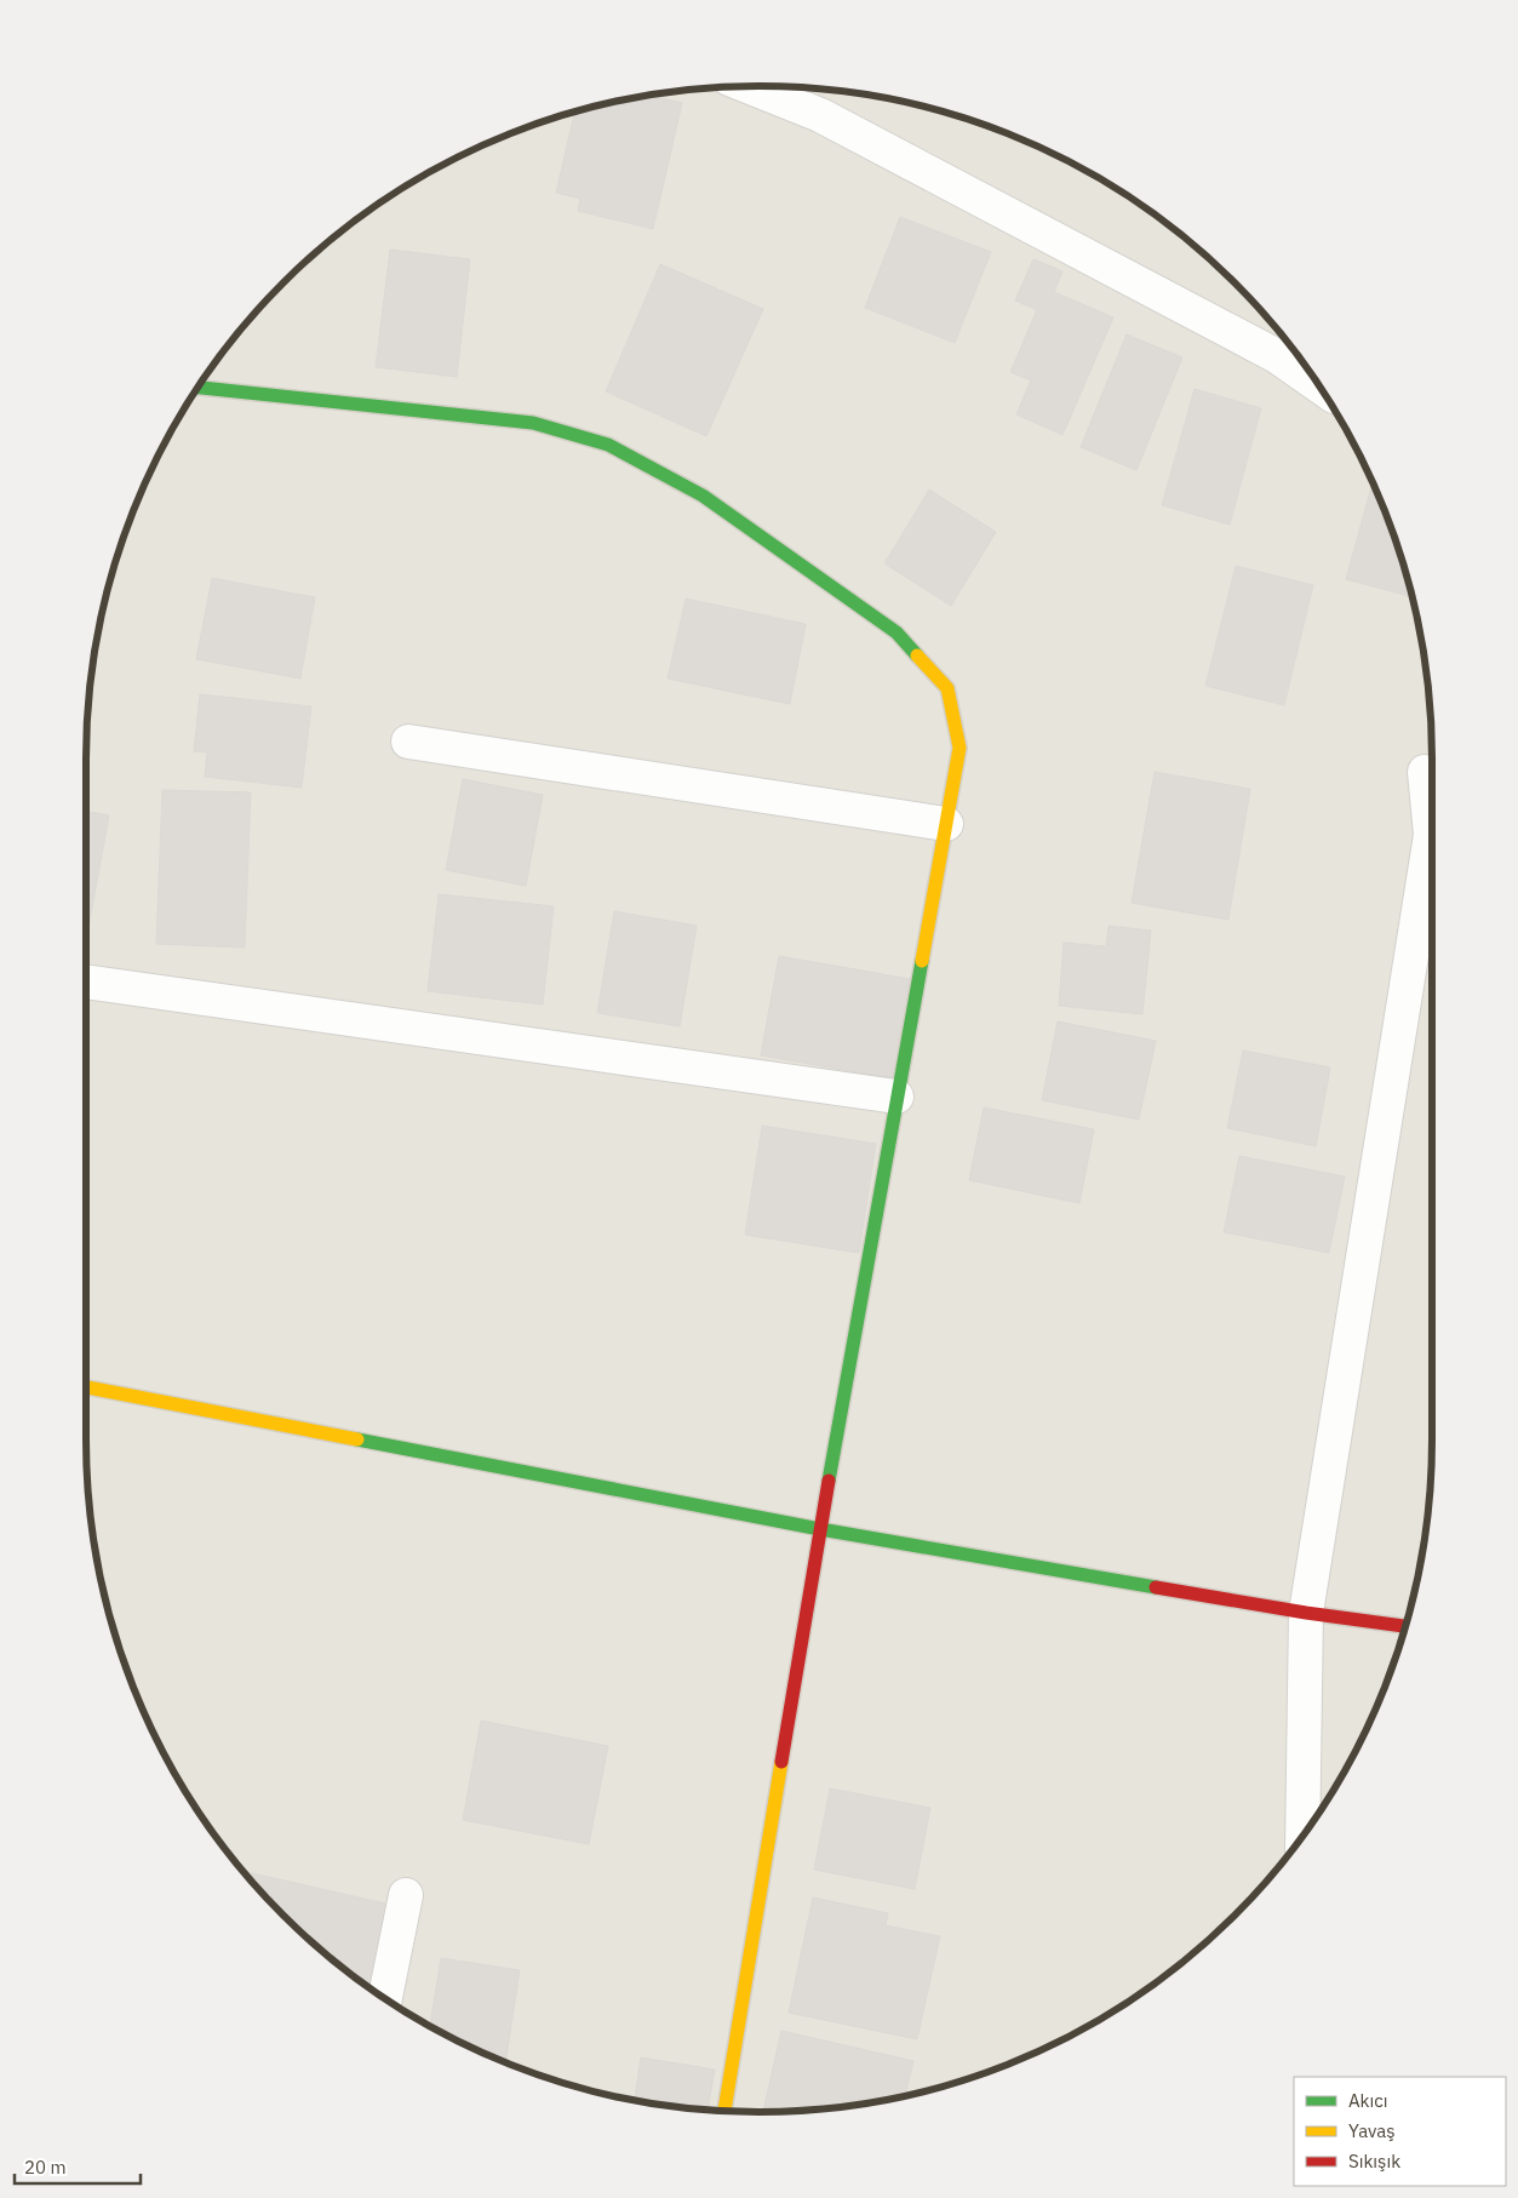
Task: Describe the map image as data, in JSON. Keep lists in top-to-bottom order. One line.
{"legend":["Akıcı","Yavaş","Sıkışık"],"scale_bar":"20 m"}
